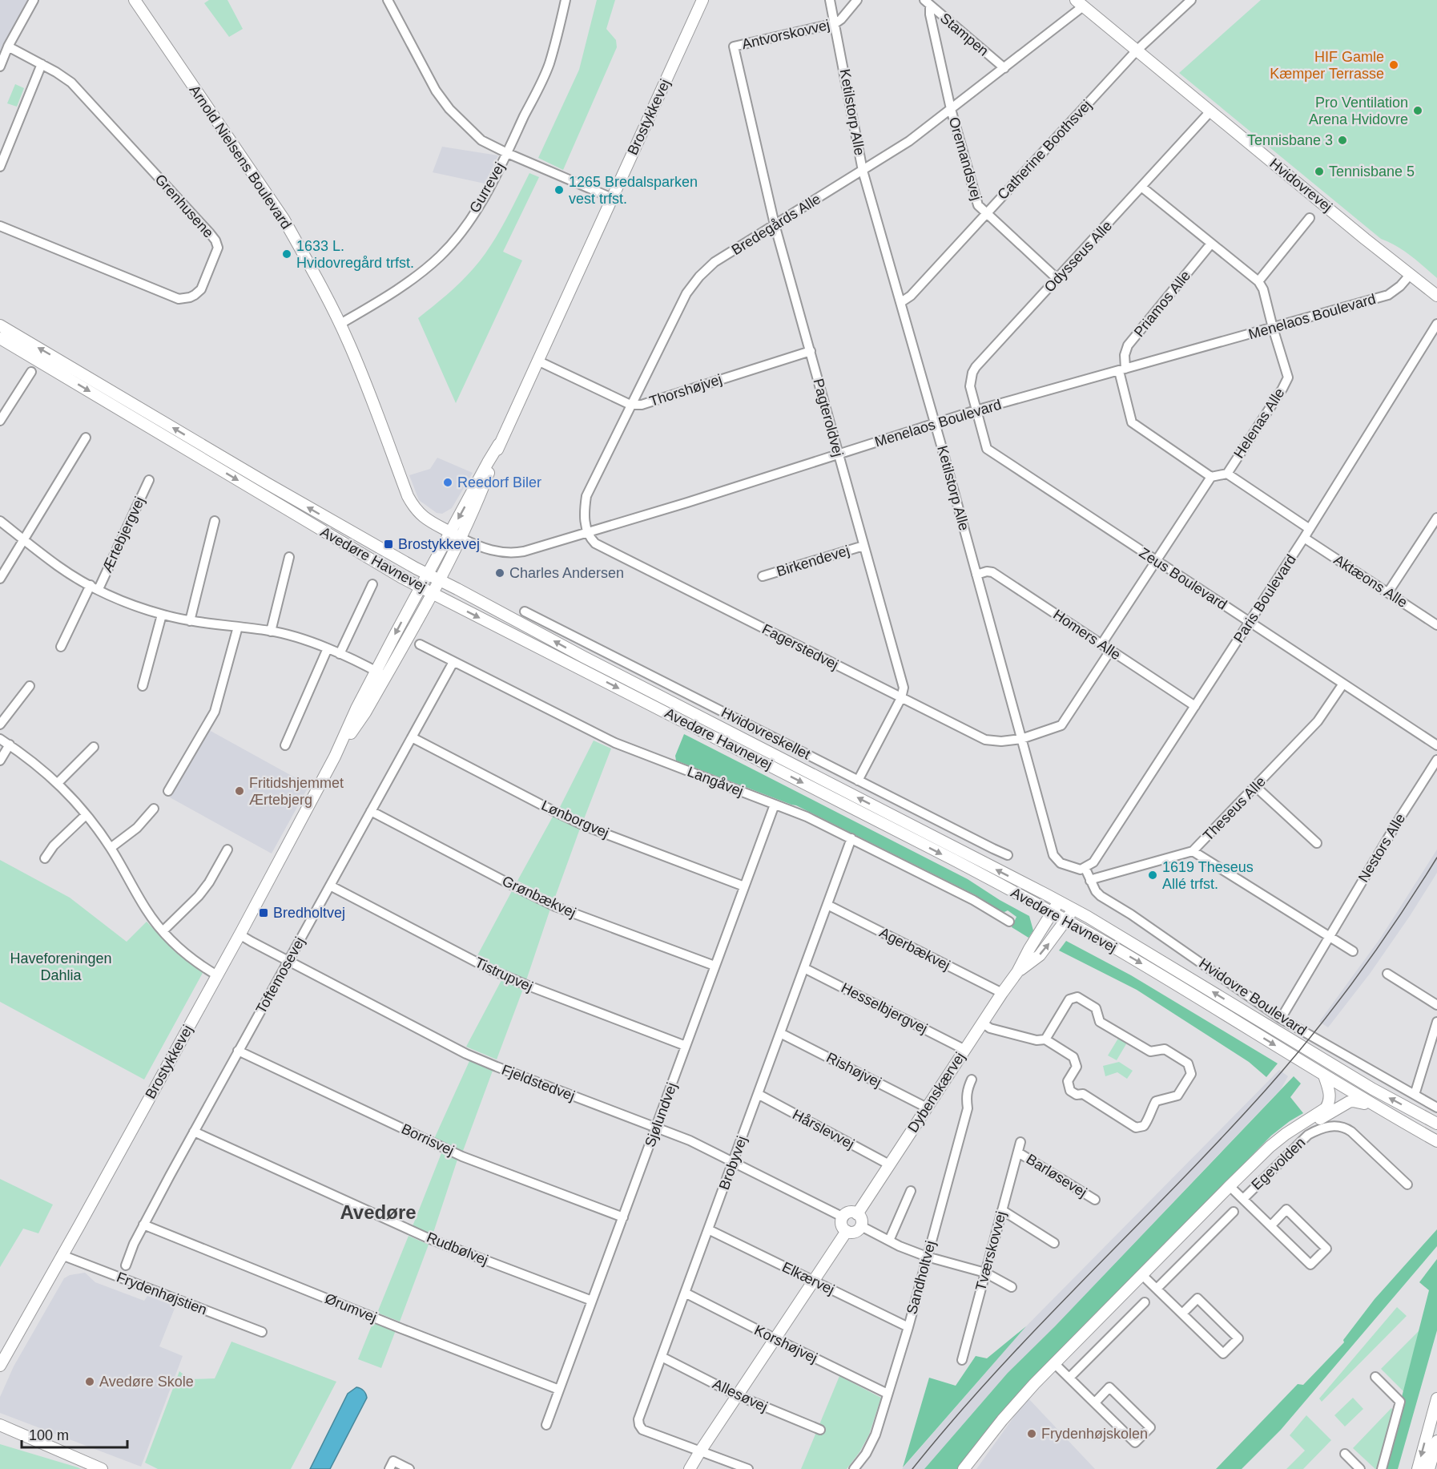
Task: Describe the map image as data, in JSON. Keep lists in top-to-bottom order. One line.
{"streets":{"street":["Antvorskovvej","Stampen","Ketilstorp Alle","Brostykkevej","Catherine Boothsvej","Arnold Nielsens Boulevard","Oremandsvej","Hvidovrevej","Gurrevej","Grenhusene","Bredegårds Alle","Odysseus Alle","Priamos Alle","Menelaos Boulevard","Thorshøjvej","Pagteroldvej","Helenas Alle","Ærtebjergvej","Avedøre Havnevej","Birkendevej","Zeus Boulevard","Aktæons Alle","Paris Boulevard","Homers Alle","Fagerstedvej","Hvidovreskellet","Langåvej","Theseus Alle","Lønborgvej","Nestors Alle","Grønbækvej","Agerbækvej","Tistrupvej","Toftemosevej","Hvidovre Boulevard","Hesselbjergvej","Rishøjvej","Fjeldstedvej","Dybenskærvej","Sjølundvej","Hårslevvej","Borrisvej","Brobyvej","Egevolden","Barløsevej","Rudbølvej","Tværskovvej","Sandholtvej","Elkærvej","Frydenhøjstien","Ørumvej","Korshøjvej","Allesøvej"]},"crossings":[["Antvorskovvej","Ketilstorp Alle"],["Antvorskovvej","Pagteroldvej"],["Stampen","Oremandsvej"],["Stampen","Bredegårds Alle"],["Ketilstorp Alle","Catherine Boothsvej"],["Ketilstorp Alle","Bredegårds Alle"],["Ketilstorp Alle","Menelaos Boulevard"],["Ketilstorp Alle","Paris Boulevard"],["Ketilstorp Alle","Homers Alle"],["Ketilstorp Alle","Fagerstedvej"],["Ketilstorp Alle","Hvidovre Boulevard"],["Brostykkevej","Arnold Nielsens Boulevard"],["Brostykkevej","Menelaos Boulevard"],["Brostykkevej","Thorshøjvej"],["Brostykkevej","Ærtebjergvej"],["Brostykkevej","Avedøre Havnevej"],["Brostykkevej","Fjeldstedvej"],["Brostykkevej","Frydenhøjstien"],["Catherine Boothsvej","Oremandsvej"],["Catherine Boothsvej","Hvidovrevej"],["Arnold Nielsens Boulevard","Gurrevej"],["Arnold Nielsens Boulevard","Menelaos Boulevard"],["Oremandsvej","Bredegårds Alle"],["Oremandsvej","Odysseus Alle"],["Hvidovrevej","Bredegårds Alle"],["Hvidovrevej","Odysseus Alle"],["Hvidovrevej","Menelaos Boulevard"],["Bredegårds Alle","Menelaos Boulevard"],["Bredegårds Alle","Thorshøjvej"],["Bredegårds Alle","Pagteroldvej"],["Bredegårds Alle","Fagerstedvej"],["Odysseus Alle","Menelaos Boulevard"],["Odysseus Alle","Zeus Boulevard"],["Priamos Alle","Menelaos Boulevard"],["Menelaos Boulevard","Pagteroldvej"],["Menelaos Boulevard","Helenas Alle"],["Menelaos Boulevard","Zeus Boulevard"],["Menelaos Boulevard","Fagerstedvej"],["Thorshøjvej","Pagteroldvej"],["Pagteroldvej","Birkendevej"],["Pagteroldvej","Fagerstedvej"],["Avedøre Havnevej","Dybenskærvej"],["Avedøre Havnevej","Egevolden"],["Zeus Boulevard","Paris Boulevard"],["Zeus Boulevard","Theseus Alle"],["Aktæons Alle","Paris Boulevard"],["Paris Boulevard","Homers Alle"],["Paris Boulevard","Hvidovre Boulevard"],["Langåvej","Toftemosevej"],["Langåvej","Sjølundvej"],["Langåvej","Brobyvej"],["Theseus Alle","Hvidovre Boulevard"],["Lønborgvej","Toftemosevej"],["Lønborgvej","Sjølundvej"],["Nestors Alle","Hvidovre Boulevard"],["Grønbækvej","Toftemosevej"],["Grønbækvej","Sjølundvej"],["Agerbækvej","Dybenskærvej"],["Agerbækvej","Brobyvej"],["Tistrupvej","Toftemosevej"],["Tistrupvej","Sjølundvej"],["Toftemosevej","Fjeldstedvej"],["Toftemosevej","Borrisvej"],["Toftemosevej","Rudbølvej"],["Toftemosevej","Ørumvej"],["Hesselbjergvej","Dybenskærvej"],["Hesselbjergvej","Brobyvej"],["Rishøjvej","Dybenskærvej"],["Rishøjvej","Brobyvej"],["Fjeldstedvej","Dybenskærvej"],["Fjeldstedvej","Sjølundvej"],["Fjeldstedvej","Brobyvej"],["Dybenskærvej","Hårslevvej"],["Sjølundvej","Borrisvej"],["Sjølundvej","Rudbølvej"],["Sjølundvej","Ørumvej"],["Hårslevvej","Brobyvej"],["Brobyvej","Elkærvej"],["Brobyvej","Korshøjvej"],["Brobyvej","Allesøvej"],["Barløsevej","Tværskovvej"],["Sandholtvej","Elkærvej"],["Sandholtvej","Korshøjvej"]],"districts":["Avedøre"],"parks":["Haveforeningen Dahlia"],"places":{"other":["HIF Gamle Kæmper Terrasse","Pro Ventilation Arena Hvidovre","Tennisbane 3","Tennisbane 5","1265 Bredalsparken vest trfst.","1633 L. Hvidovregård trfst.","Reedorf Biler","Charles Andersen","Fritidshjemmet Ærtebjerg","1619 Theseus Allé trfst.","Avedøre Skole","Frydenhøjskolen"],"transit":["Brostykkevej","Bredholtvej"]},"scale_bar":"100 m"}
